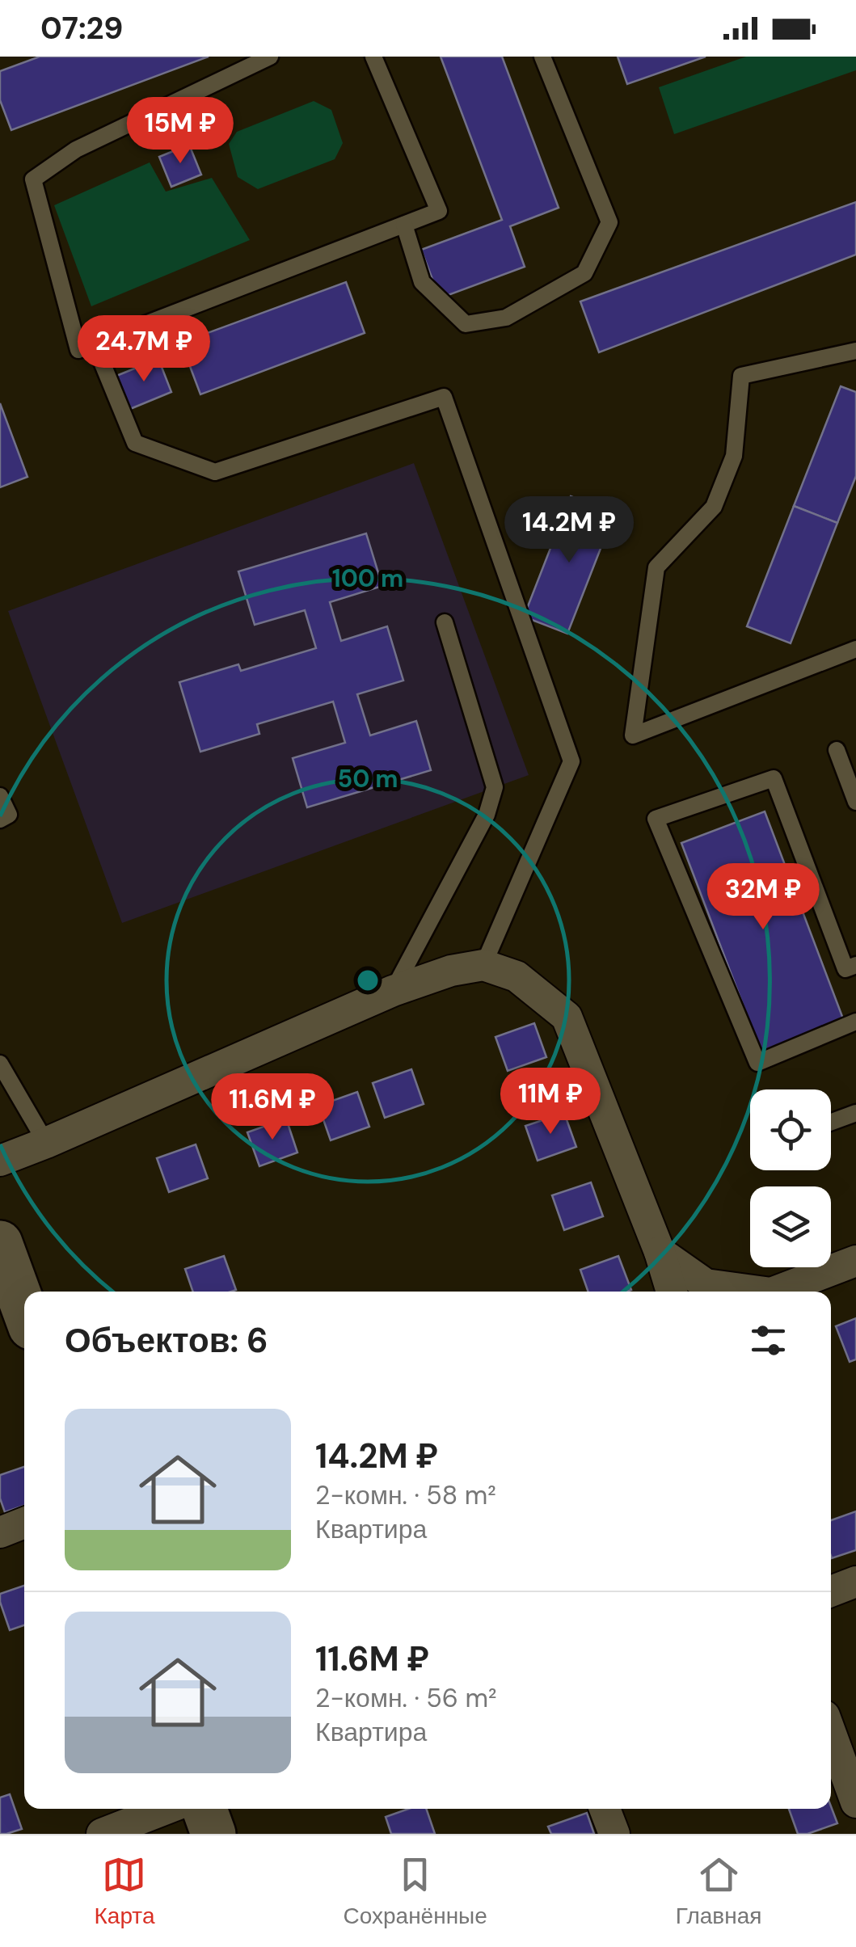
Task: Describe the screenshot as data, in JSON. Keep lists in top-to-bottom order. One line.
{"page":{"status":"07:29","price":["15M ₽","24.7M ₽","14.2M ₽","32M ₽","11M ₽","11.6M ₽"],"heading":"Объектов: 6","list":[{"name":"14.2M ₽","note":"2-комн. · 58 m² · Квартира"},{"name":"11.6M ₽","note":"2-комн. · 56 m² · Квартира"}],"tabs":["Карта","Сохранённые","Главная"]},"rings":["100 m","50 m"]}
